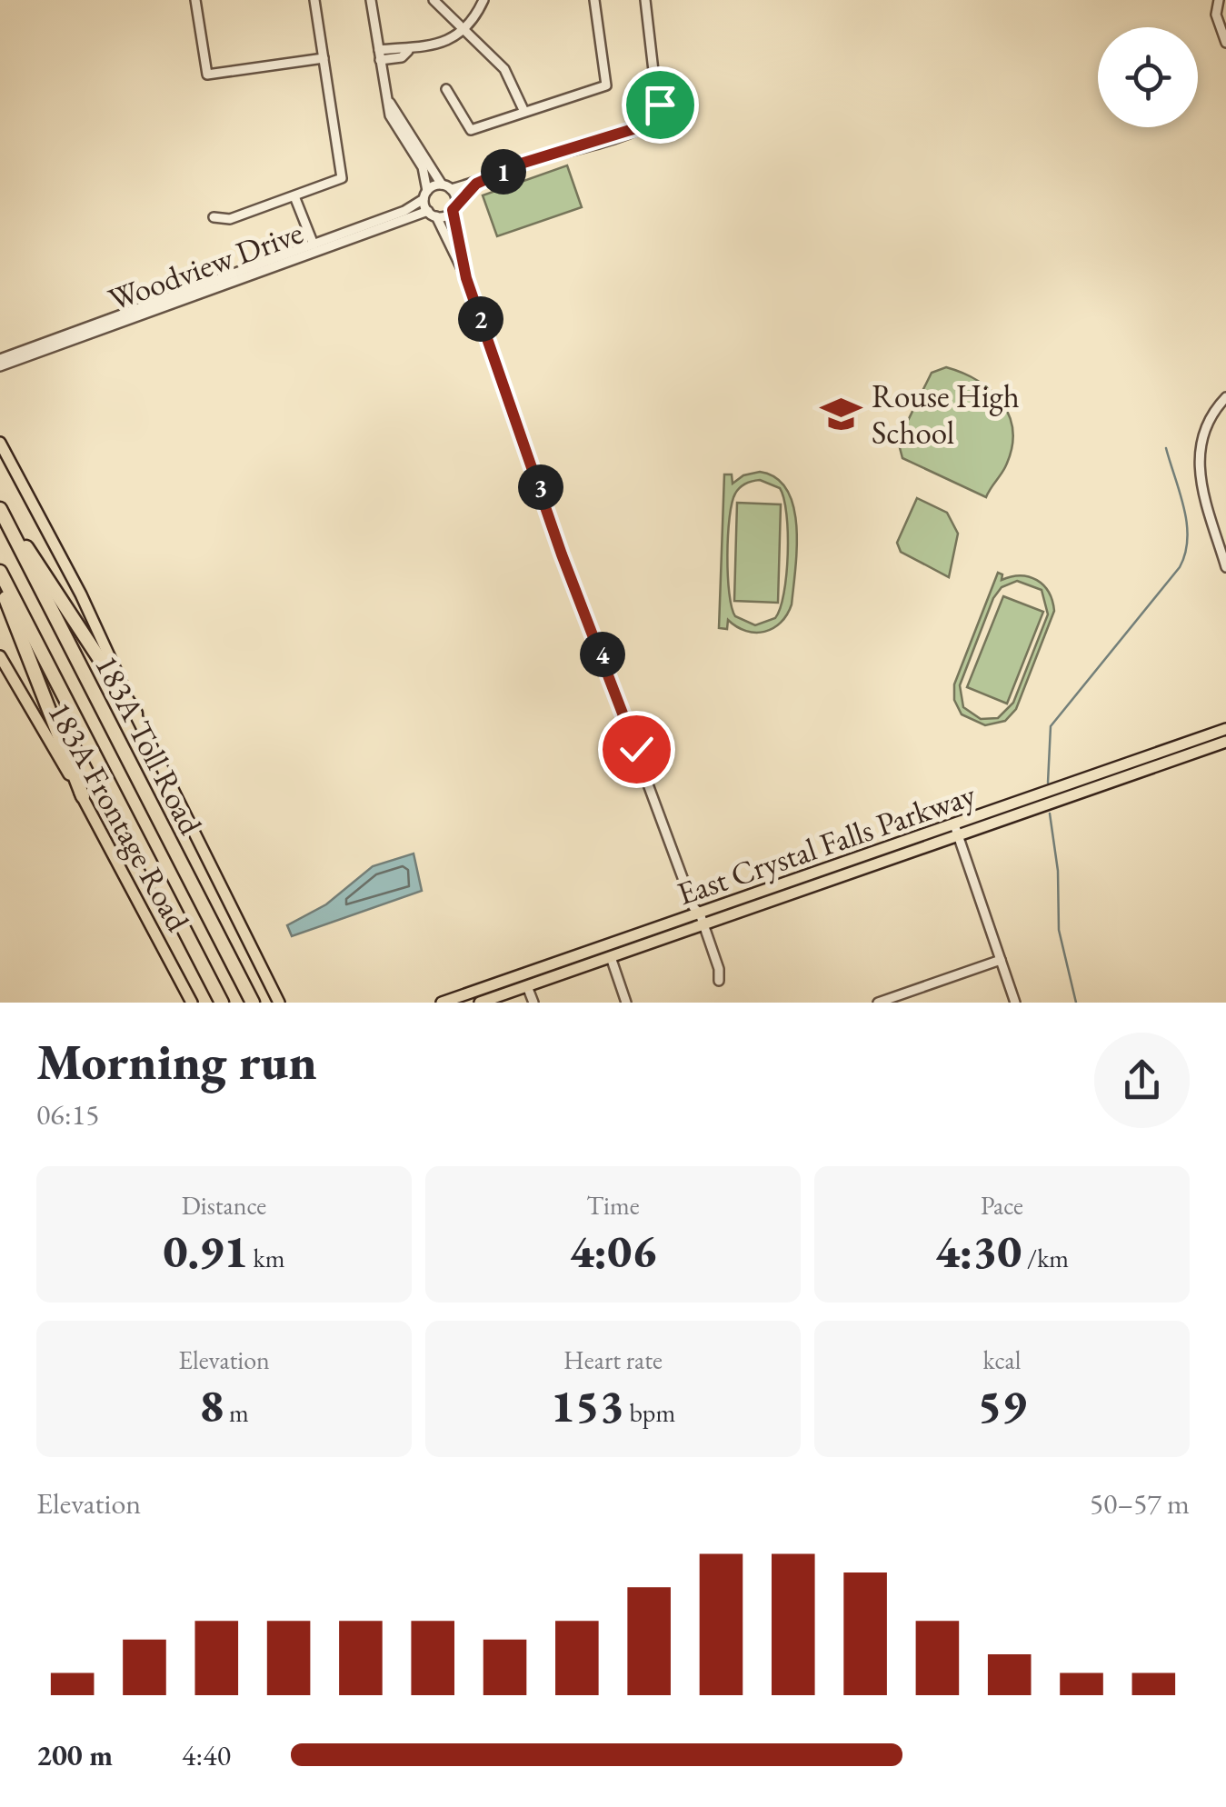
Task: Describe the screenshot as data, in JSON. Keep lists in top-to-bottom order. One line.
{"streets":{"highway":["183A Toll Road"],"main road":["183A Frontage Road","East Crystal Falls Parkway"],"street":["Woodview Drive"]},"places":{"school or university":["Rouse High School"]},"page":{"pins":["1","2","3","4"],"heading":["Morning run","06:15"],"stats":[["Distance","0.91 km"],["Time","4:06"],["Pace","4:30 /km"],["Elevation","8 m"],["Heart rate","153 bpm"],["kcal","59"]],"chart":["Elevation","50–57 m"],"list":[{"name":"200 m","note":"4:40"}]}}
